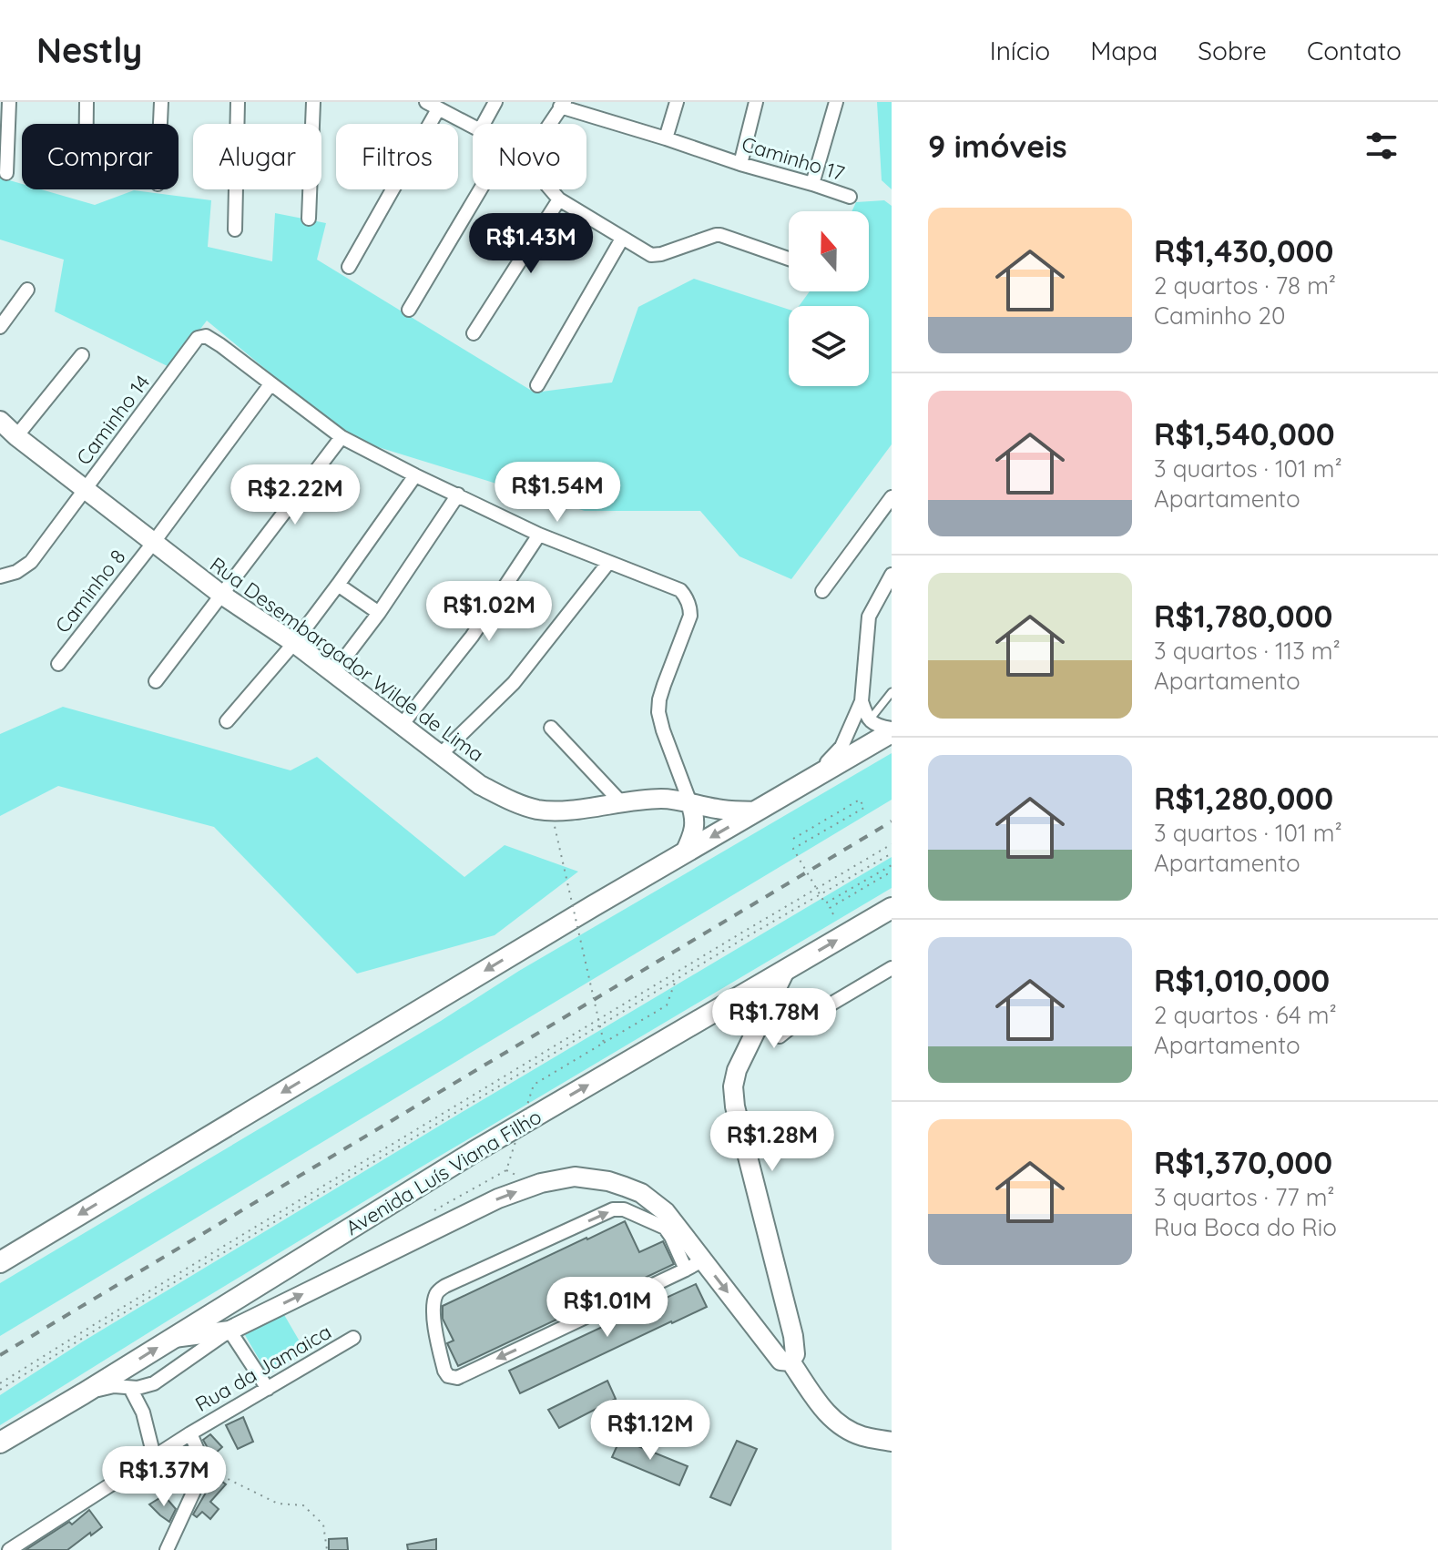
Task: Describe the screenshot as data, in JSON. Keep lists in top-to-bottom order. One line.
{"streets":{"highway":["Avenida Luís Viana Filho"],"main road":["Rua Desembargador Wilde de Lima"],"street":["Caminho 17","Caminho 14","Caminho 8","Rua da Jamaica"]},"crossings":[["Caminho 14","Caminho 8"],["Caminho 14","Rua Desembargador Wilde de Lima"],["Caminho 8","Rua Desembargador Wilde de Lima"]],"north":"top","page":{"header":"Nestly","nav":["Início","Mapa","Sobre","Contato"],"heading":"9 imóveis","chip":["Comprar","Alugar","Filtros","Novo"],"list":[{"name":"R$1,430,000","note":"2 quartos · 78 m² · Caminho 20"},{"name":"R$1,540,000","note":"3 quartos · 101 m² · Apartamento"},{"name":"R$1,780,000","note":"3 quartos · 113 m² · Apartamento"},{"name":"R$1,280,000","note":"3 quartos · 101 m² · Apartamento"},{"name":"R$1,010,000","note":"2 quartos · 64 m² · Apartamento"},{"name":"R$1,370,000","note":"3 quartos · 77 m² · Rua Boca do Rio"}],"price":["R$1.43M","R$1.54M","R$2.22M","R$1.02M","R$1.78M","R$1.28M","R$1.01M","R$1.12M","R$1.37M"]}}
